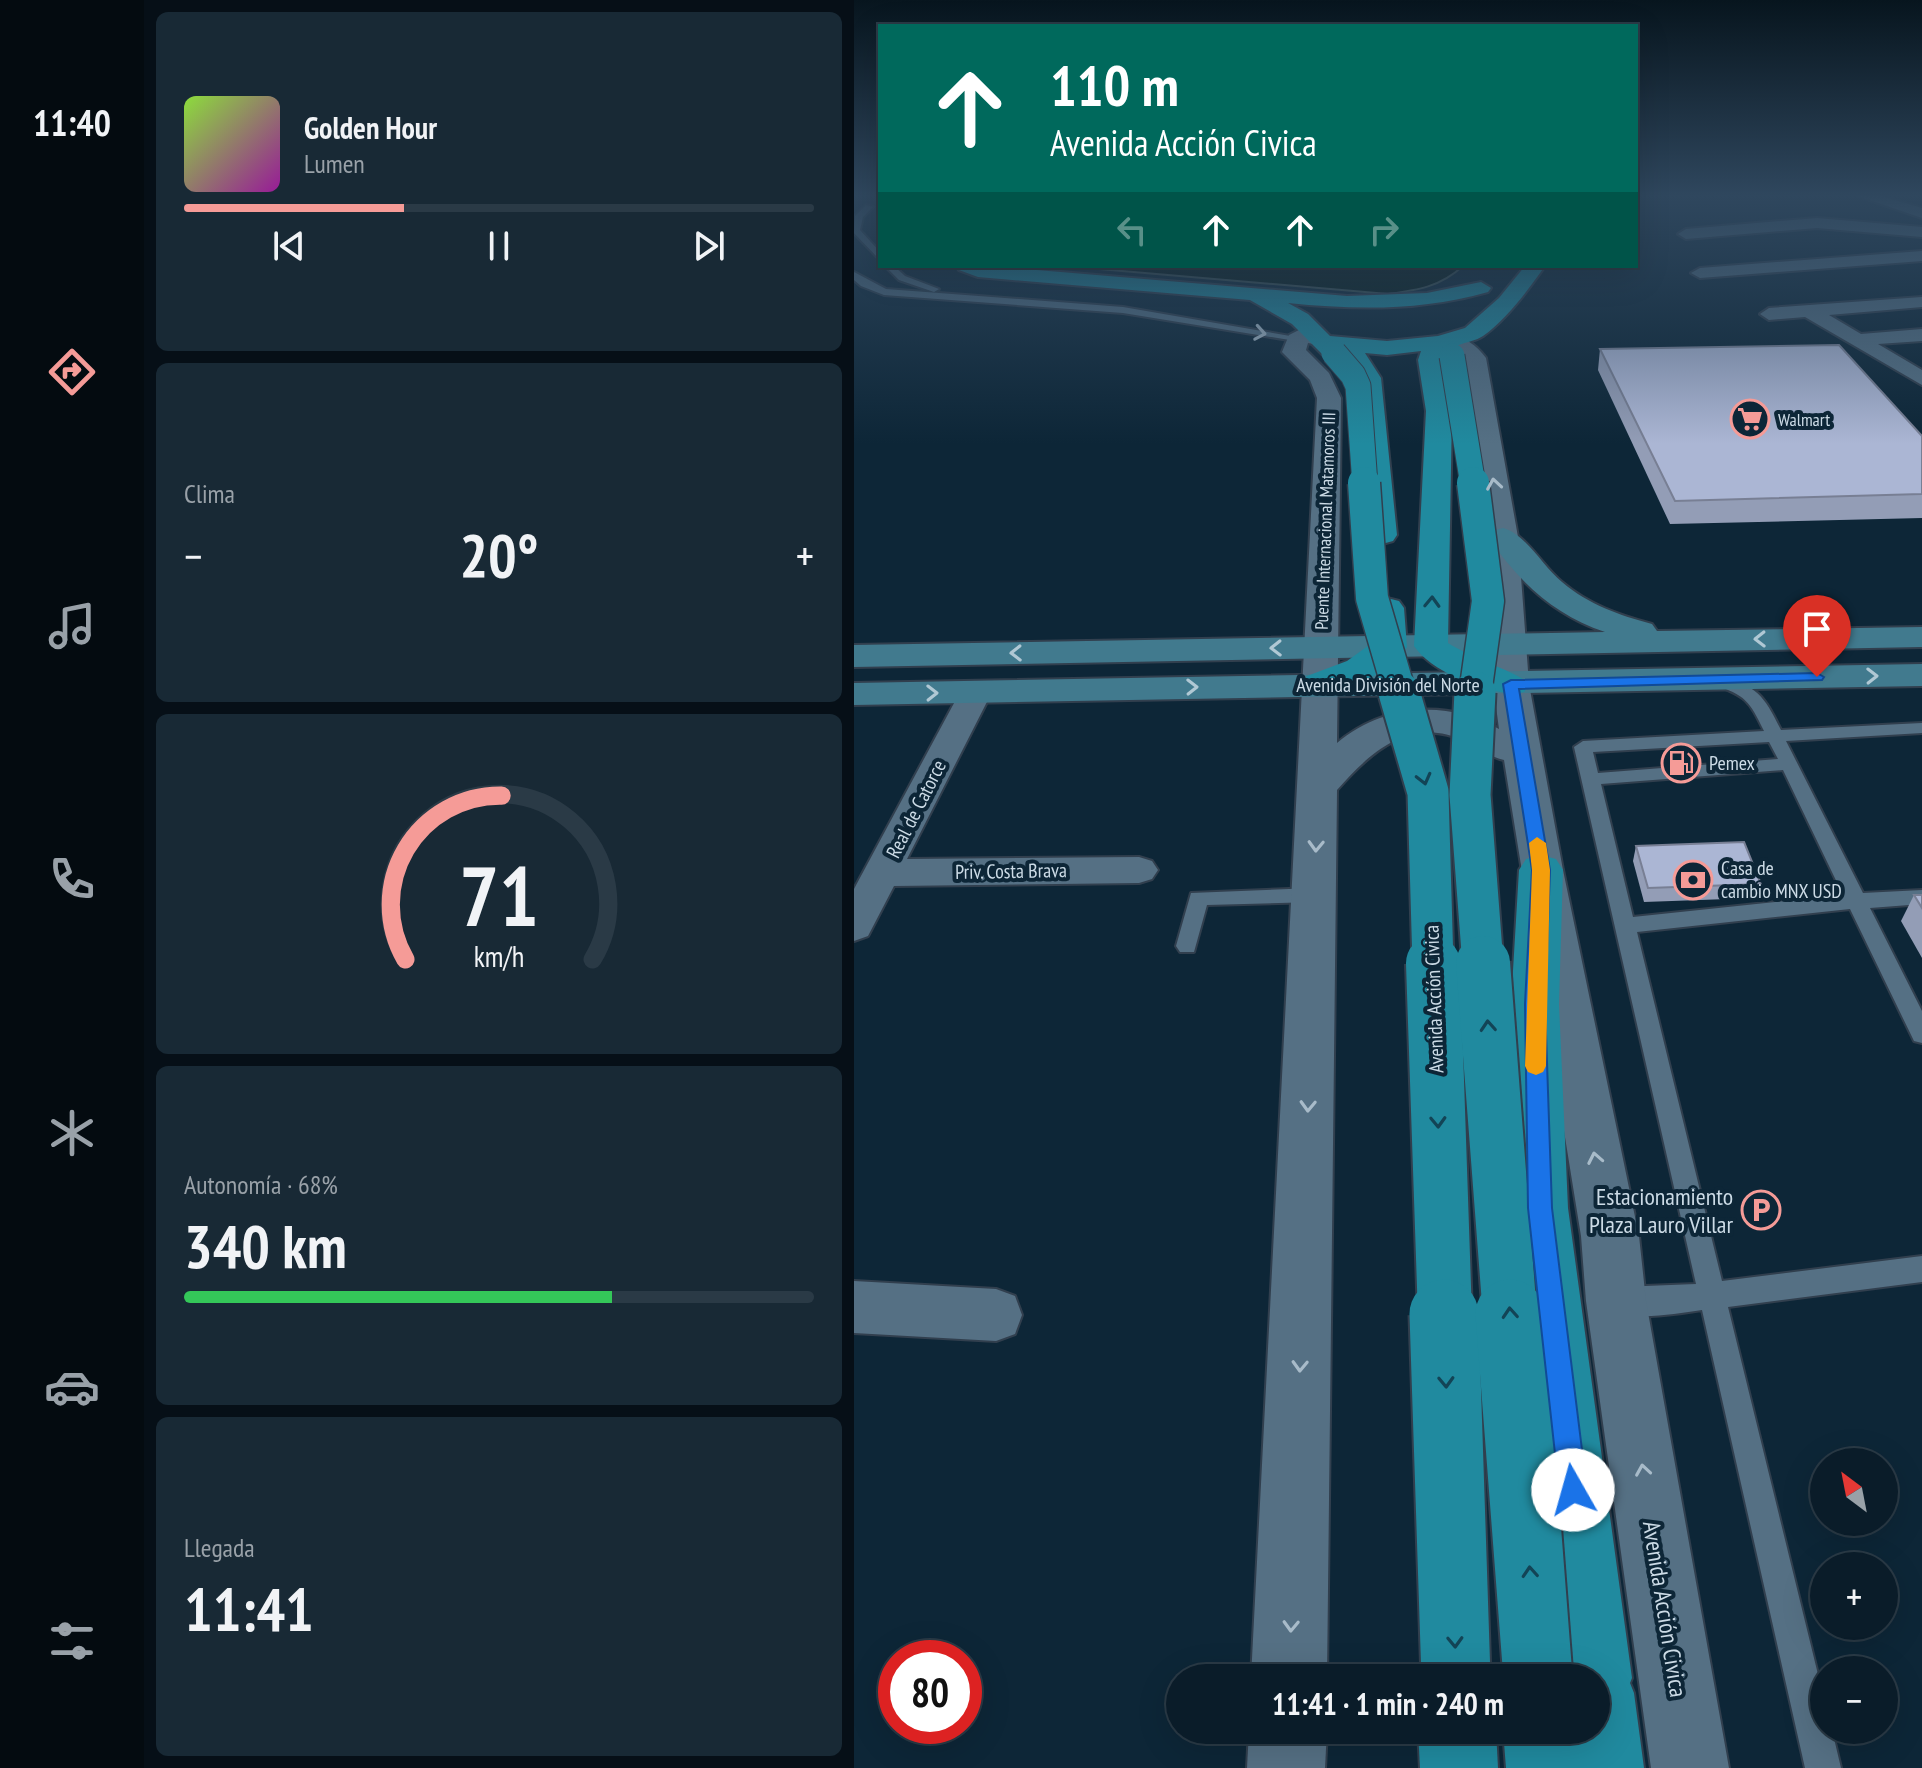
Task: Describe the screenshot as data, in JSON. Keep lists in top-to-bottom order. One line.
{"streets":{"highway":["Puente Internacional Matamoros III","Avenida Acción Civica"],"main road":["Avenida División del Norte"],"street":["Real de Catorce","Priv. Costa Brava"]},"crossings":[["Puente Internacional Matamoros III","Avenida División del Norte"],["Puente Internacional Matamoros III","Avenida Acción Civica"],["Avenida División del Norte","Real de Catorce"],["Avenida División del Norte","Avenida Acción Civica"],["Real de Catorce","Priv. Costa Brava"]],"places":{"supermarket":["Walmart"],"fuel station":["Pemex"],"bank":["Casa de cambio MNX USD"],"parking":["Estacionamiento Plaza Lauro Villar"]},"north":"top left","page":{"tabs":"11:40","turn":["110 m","Avenida Acción Civica"],"song":["Golden Hour","Lumen"],"tile":["Clima",["Autonomía · 68%","340 km"],["Llegada","11:41"]],"heat":["−","20°","+"],"map_buttons":["+","−"],"limit":"80","trip":"11:41 · 1 min · 240 m","gauge":["71","km/h"]}}
